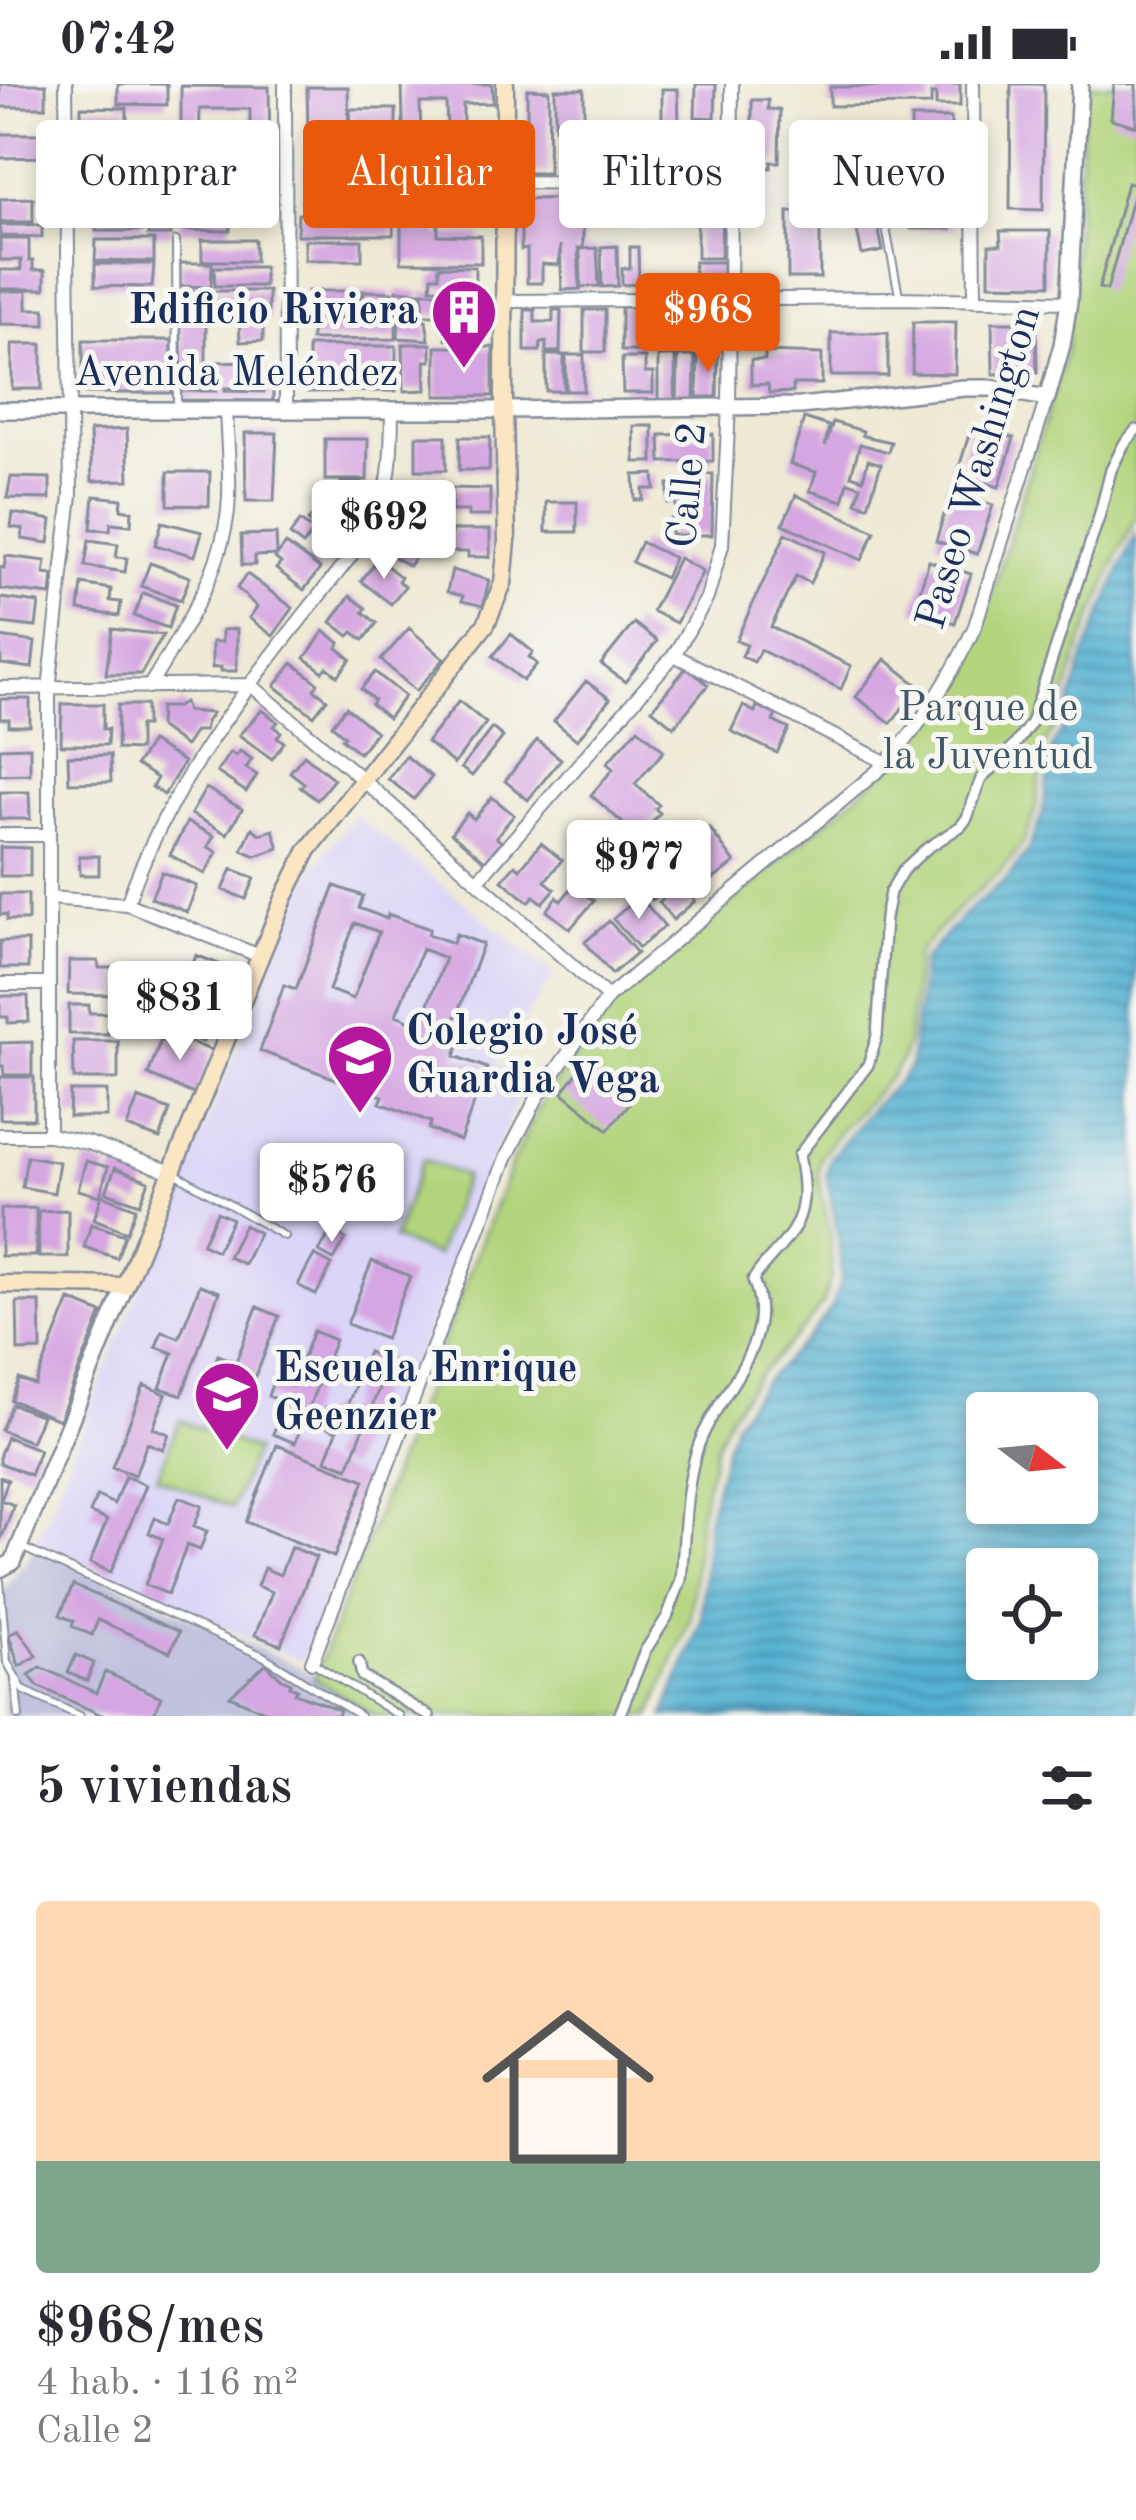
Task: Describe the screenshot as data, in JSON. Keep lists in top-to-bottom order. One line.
{"streets":{"street":["Avenida Meléndez","Paseo Washington","Calle 2"]},"crossings":[["Avenida Meléndez","Paseo Washington"],["Avenida Meléndez","Calle 2"]],"parks":["Parque de la Juventud"],"places":{"building":["Edificio Riviera"],"school or university":["Colegio José Guardia Vega","Escuela Enrique Geenzier"]},"north":"right","page":{"status":"07:42","chip":["Comprar","Alquilar","Filtros","Nuevo"],"price":["$968","$692","$977","$831","$576"],"heading":"5 viviendas","list":[{"name":"$968/mes","note":"4 hab. · 116 m² · Calle 2"}]}}
